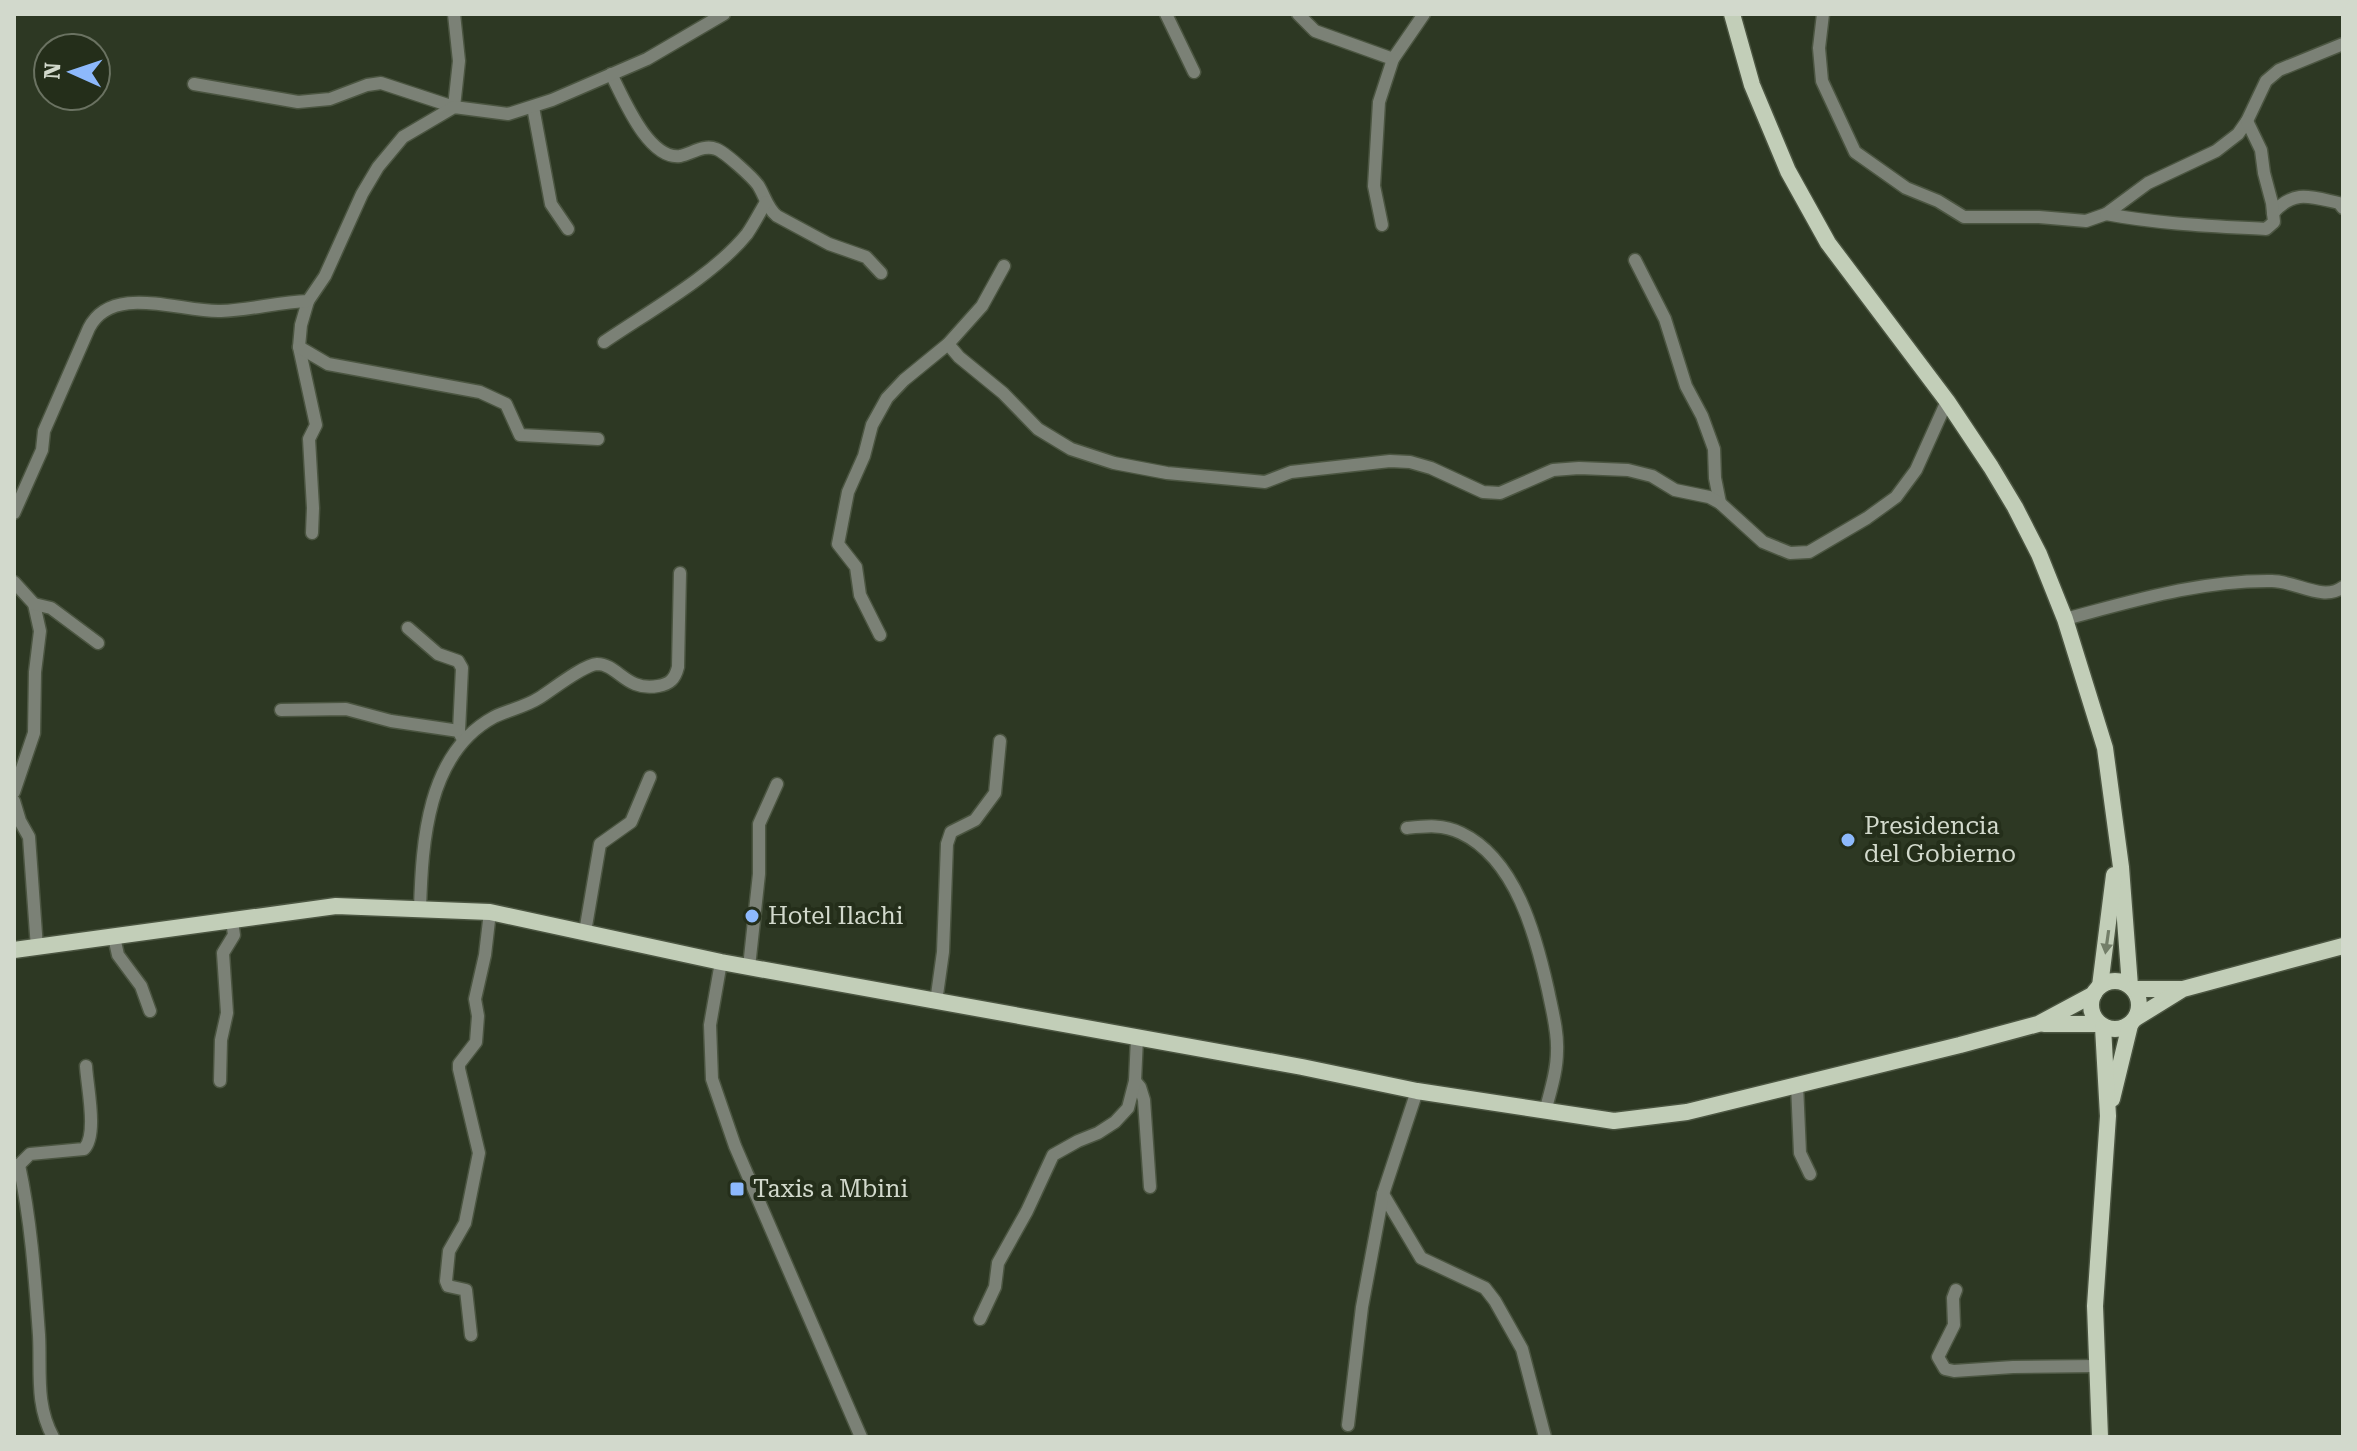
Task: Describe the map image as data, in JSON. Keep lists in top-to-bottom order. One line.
{"places":{"other":["Presidencia del Gobierno","Hotel Ilachi"],"transit":["Taxis a Mbini"]},"north":"left"}
